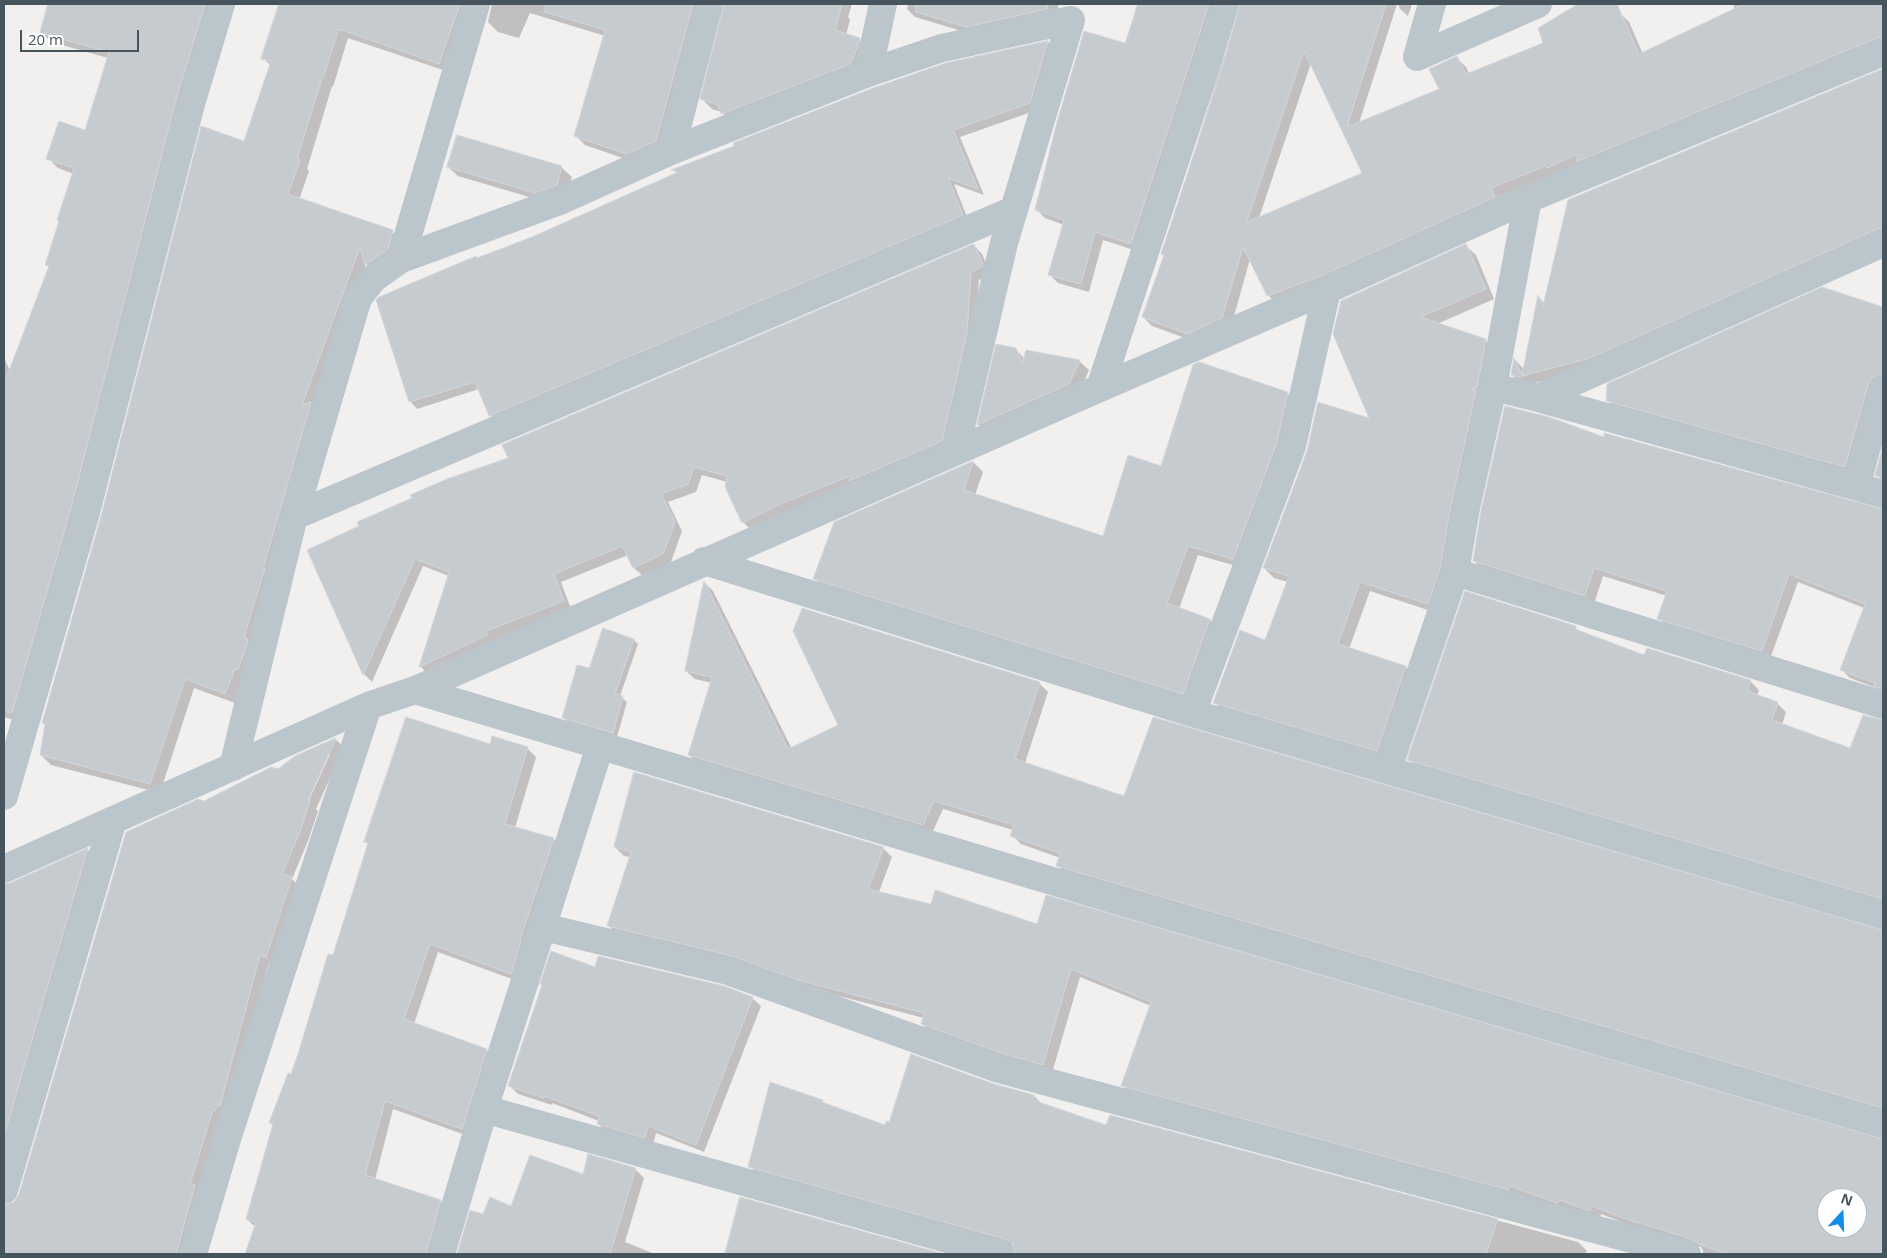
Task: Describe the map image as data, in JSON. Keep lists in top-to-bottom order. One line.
{"scale_bar":"20 m","north":"top"}
